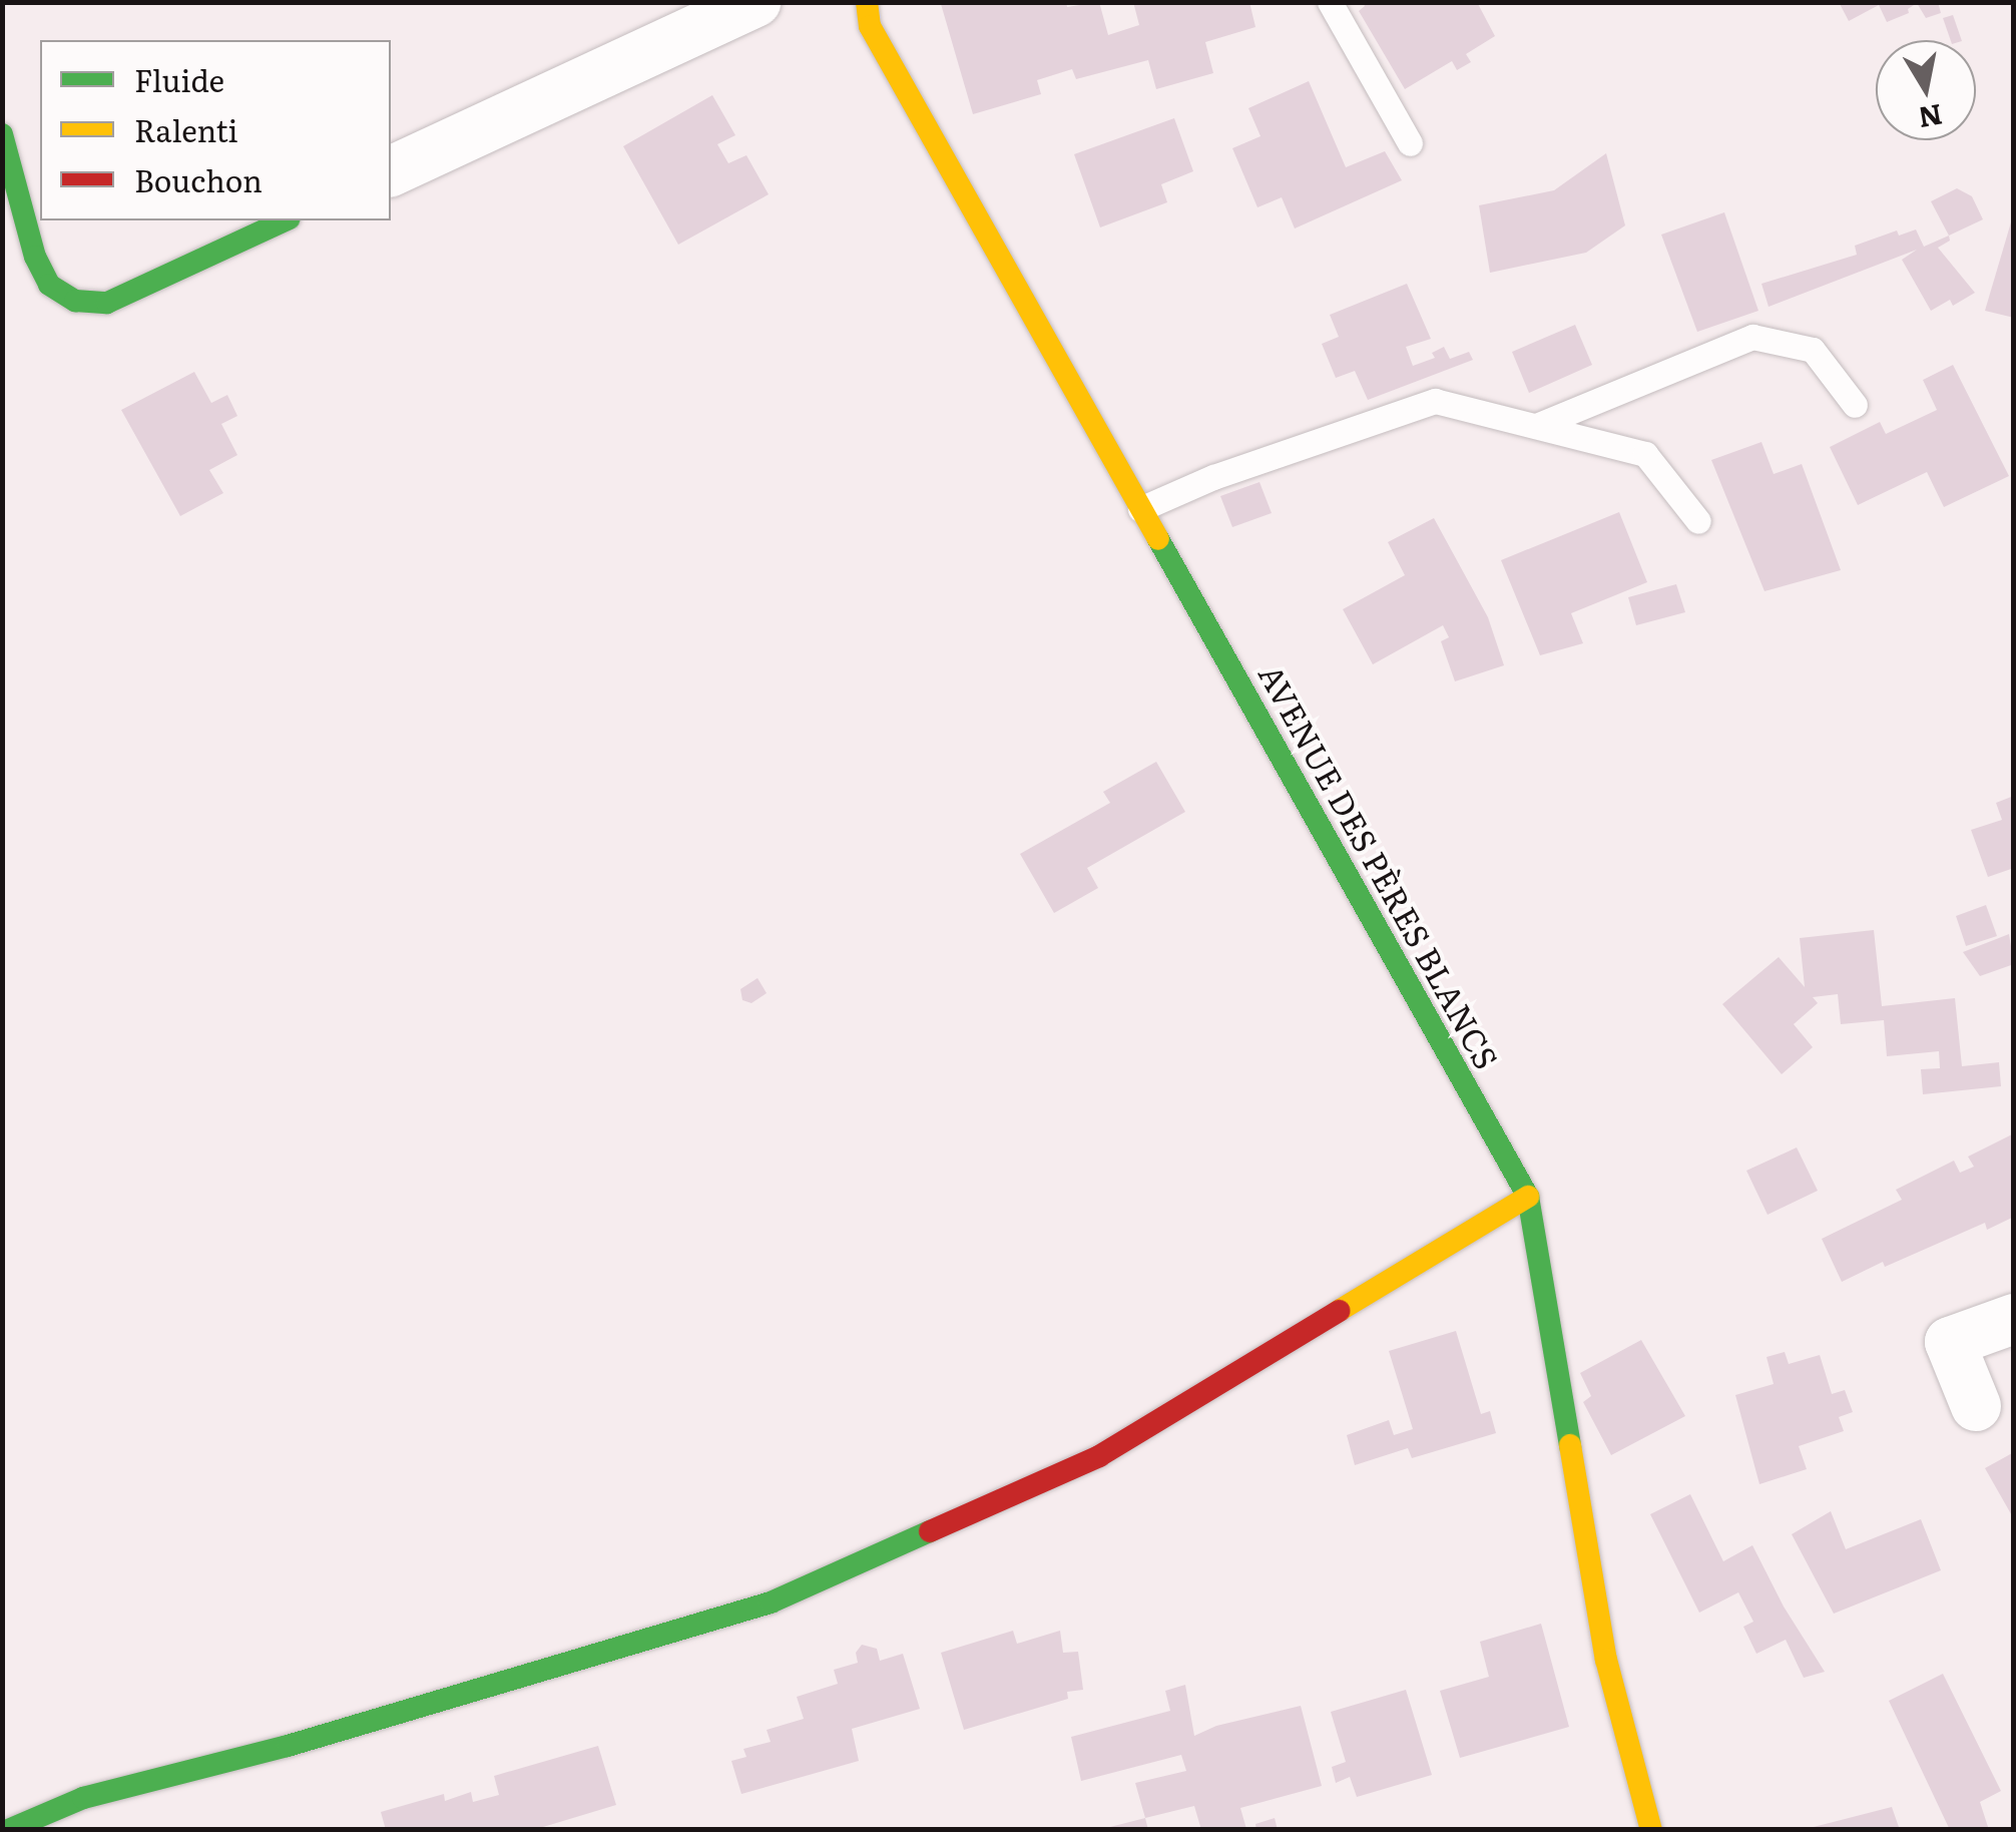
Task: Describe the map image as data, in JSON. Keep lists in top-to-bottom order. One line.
{"streets":{"street":["AVENUE DES PÈRES BLANCS"]},"legend":["Fluide","Ralenti","Bouchon"],"north":"bottom"}
